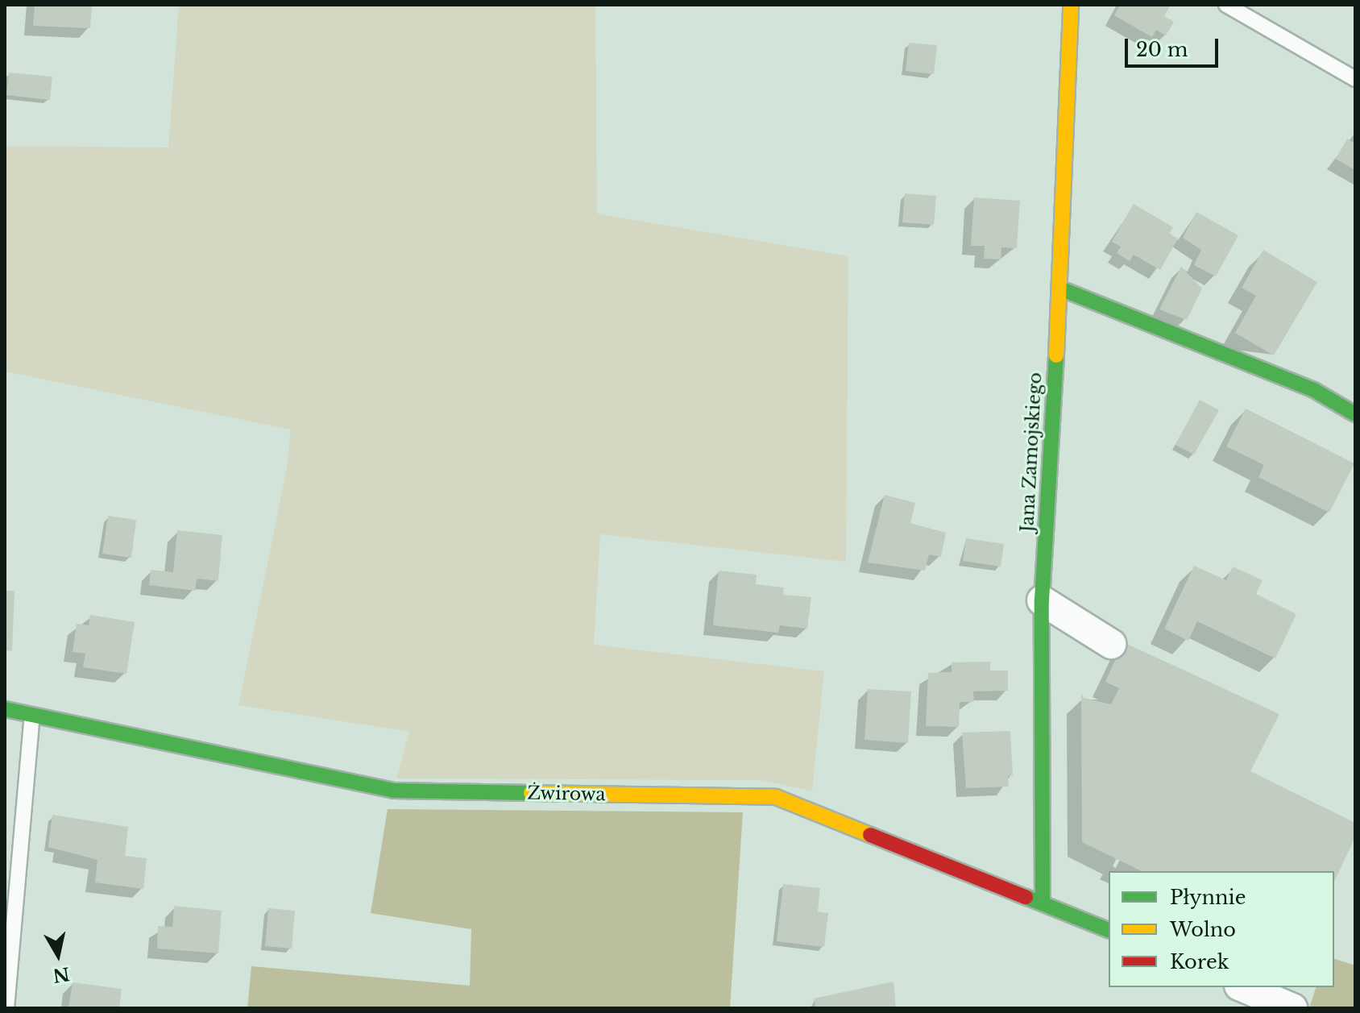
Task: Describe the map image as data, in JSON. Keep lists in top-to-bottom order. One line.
{"streets":{"street":["Jana Zamojskiego","Żwirowa"]},"crossings":[["Jana Zamojskiego","Żwirowa"]],"legend":["Płynnie","Wolno","Korek"],"scale_bar":"20 m","north":"bottom"}
